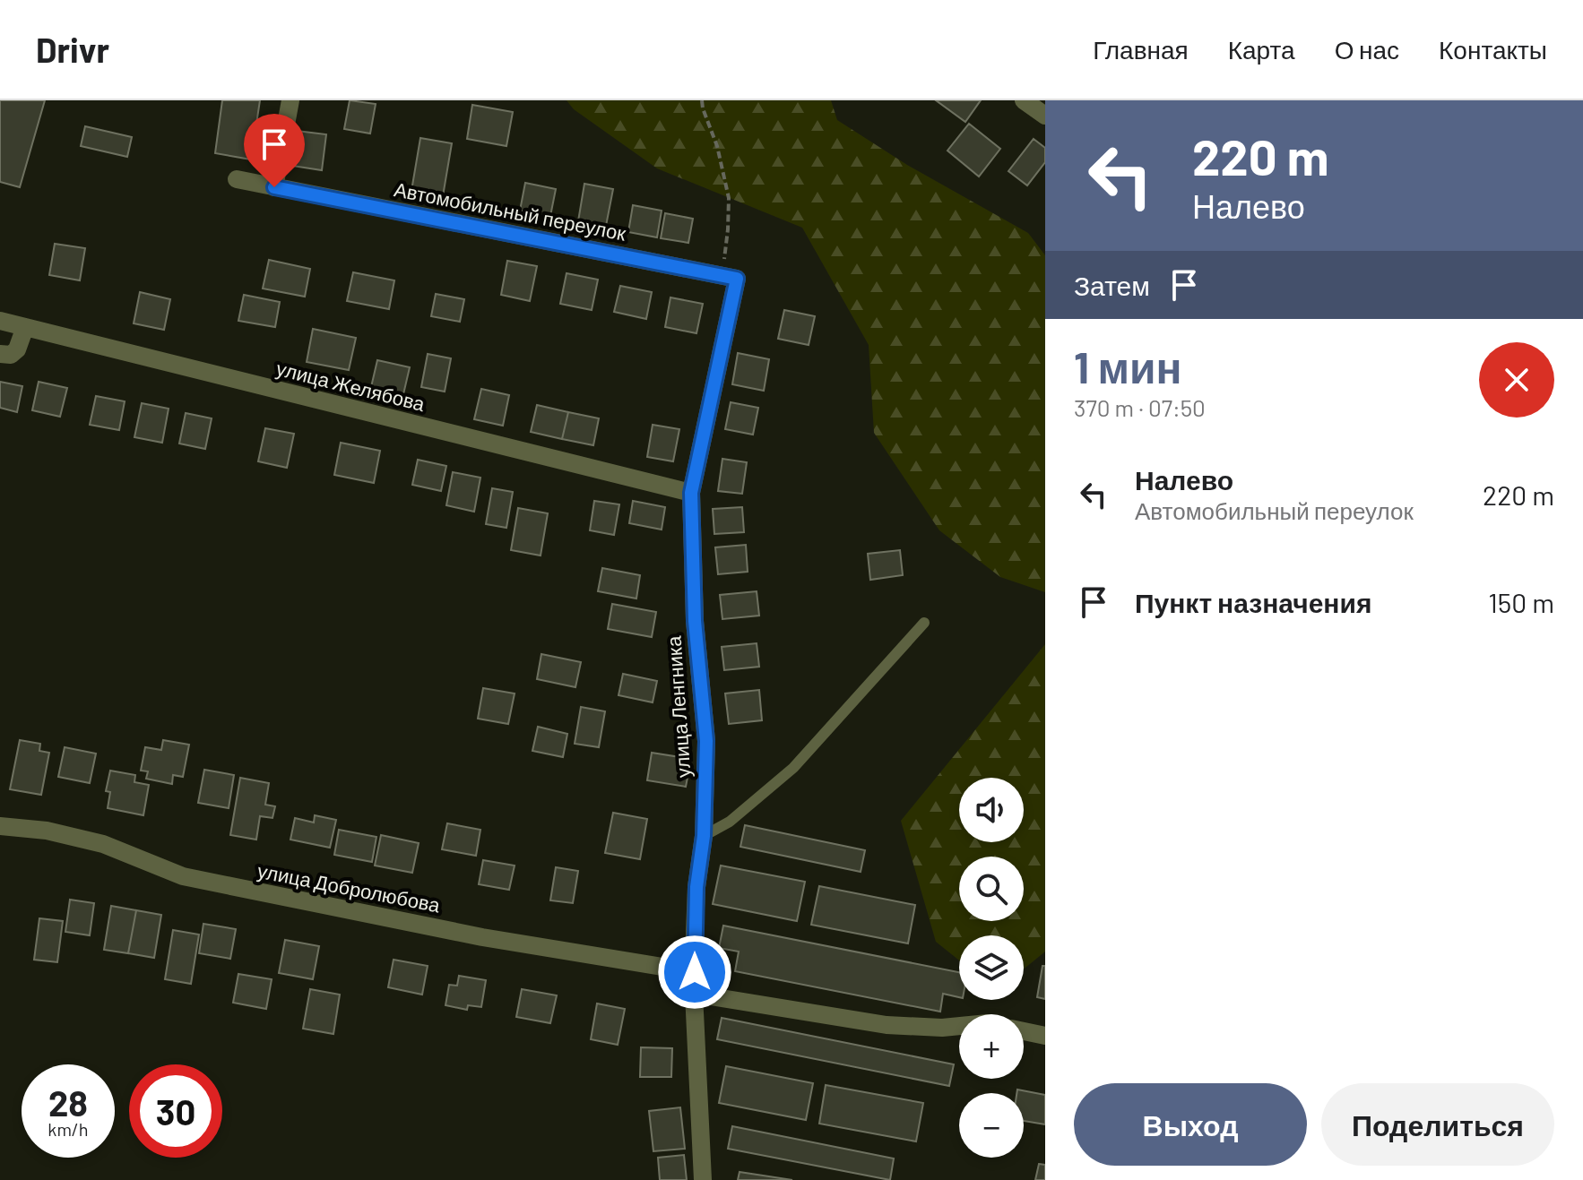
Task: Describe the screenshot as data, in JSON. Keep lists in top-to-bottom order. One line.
{"streets":{"street":["Автомобильный переулок","улица Желябова","улица Ленгника","улица Добролюбова"]},"crossings":[["Автомобильный переулок","улица Ленгника"],["улица Желябова","улица Ленгника"],["улица Ленгника","улица Добролюбова"]],"page":{"header":"Drivr","nav":["Главная","Карта","О нас","Контакты"],"turn":["220 m","Налево"],"then":"Затем","heading":["1 мин","370 m · 07:50"],"list":[{"name":"Налево","note":"Автомобильный переулок","value":"220 m"},{"name":"Пункт назначения","value":"150 m"}],"map_buttons":["+","−"],"speed":"28 km/h","limit":"30","buttons":["Выход","Поделиться"]}}
